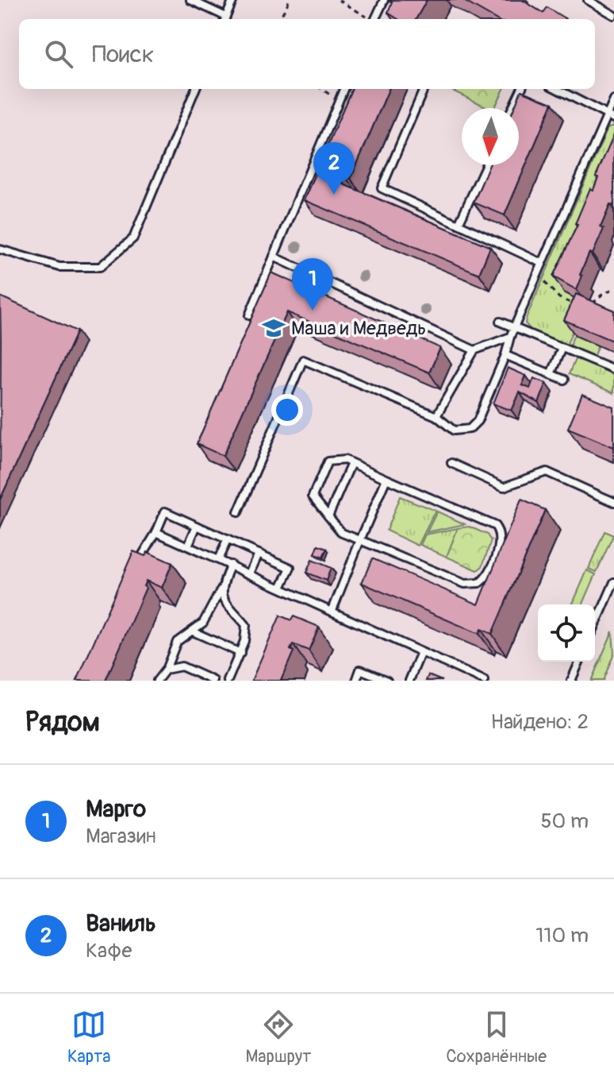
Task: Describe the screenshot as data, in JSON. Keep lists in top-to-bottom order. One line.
{"places":{"school or university":["Маша и Медведь"]},"north":"bottom","page":{"search":"Поиск","pins":["2","1"],"heading":["Рядом","Найдено: 2"],"list":[{"mark":"1","name":"Марго","note":"Магазин","value":"50 m"},{"mark":"2","name":"Ваниль","note":"Кафе","value":"110 m"}],"nav":["Карта","Маршрут","Сохранённые"]}}
